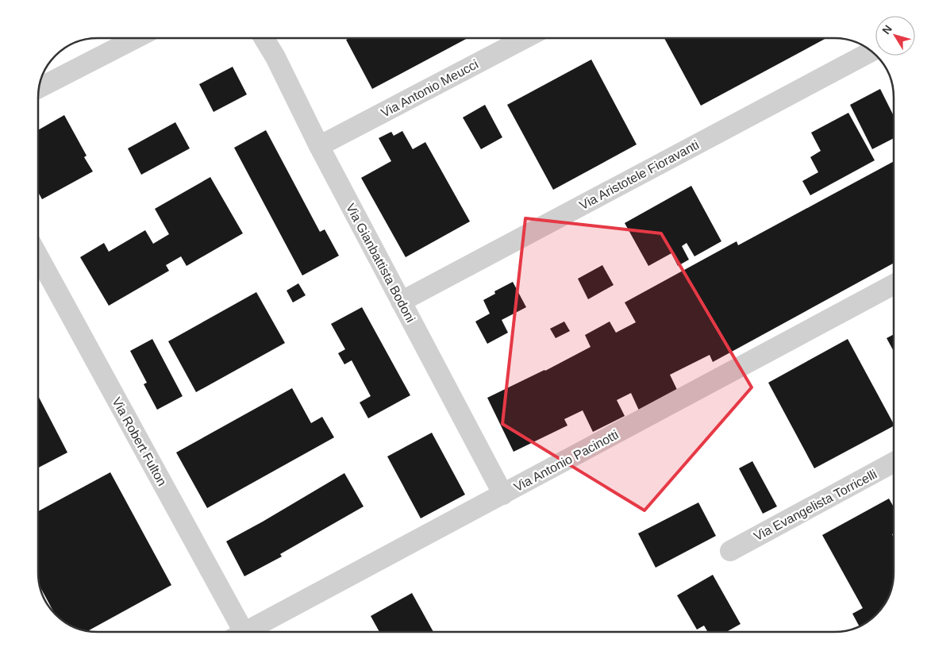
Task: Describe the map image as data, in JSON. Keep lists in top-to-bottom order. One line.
{"streets":{"street":["Via Antonio Meucci","Via Aristotele Fioravanti","Via Gianbattista Bodoni","Via Robert Fulton","Via Antonio Pacinotti","Via Evangelista Torricelli"]},"crossings":[["Via Antonio Meucci","Via Gianbattista Bodoni"],["Via Aristotele Fioravanti","Via Gianbattista Bodoni"],["Via Gianbattista Bodoni","Via Antonio Pacinotti"]],"north":"top left"}
